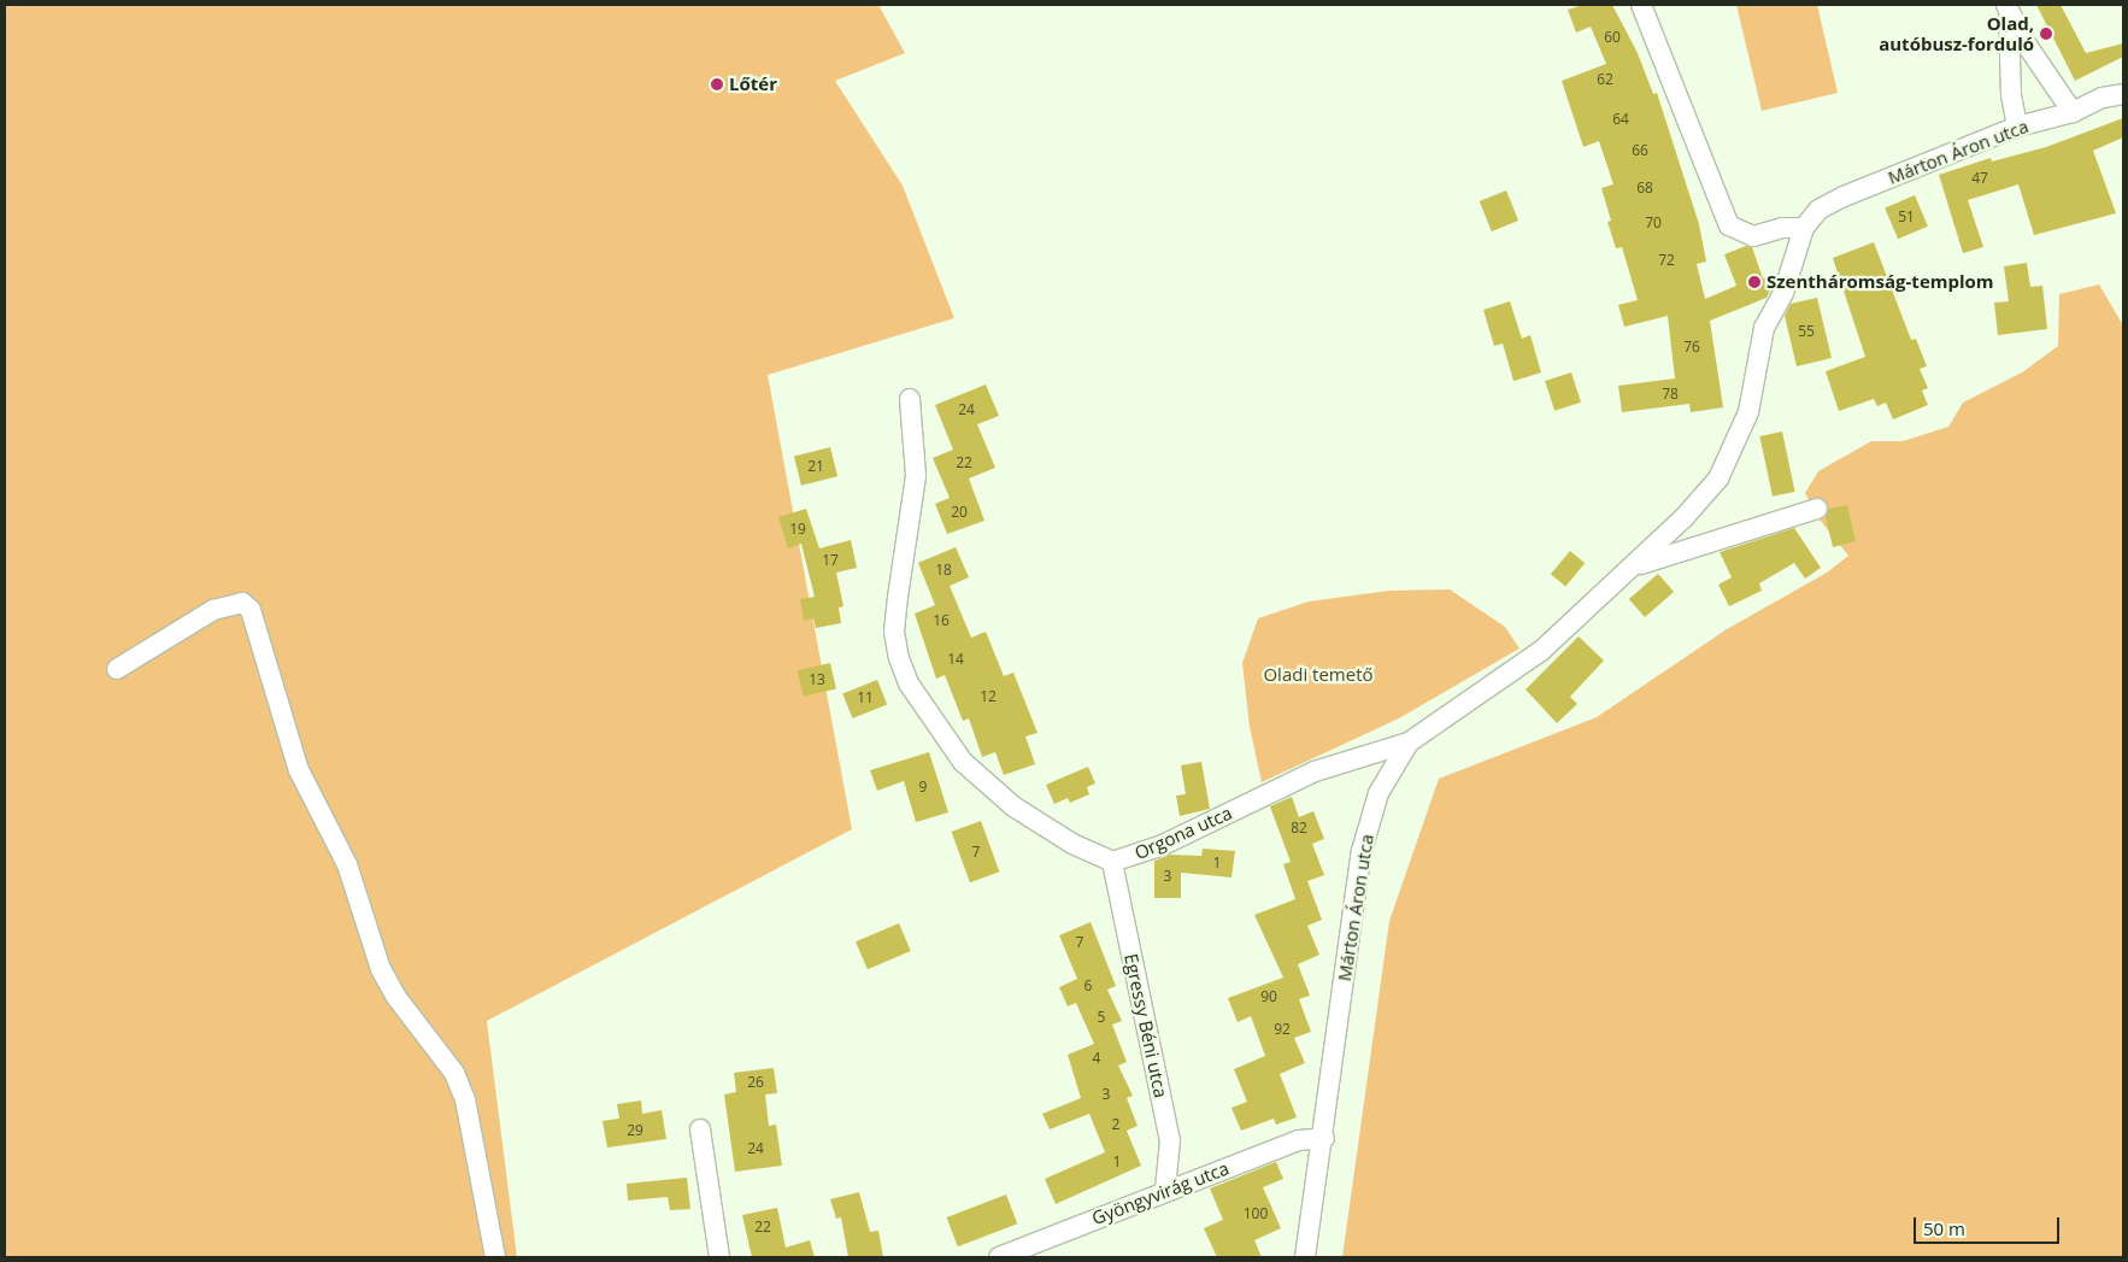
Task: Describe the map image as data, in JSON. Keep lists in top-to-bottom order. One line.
{"streets":{"street":["Márton Áron utca","Orgona utca","Egressy Béni utca","Gyöngyvirág utca"]},"crossings":[["Márton Áron utca","Orgona utca"],["Márton Áron utca","Gyöngyvirág utca"],["Orgona utca","Egressy Béni utca"],["Egressy Béni utca","Gyöngyvirág utca"]],"parks":["Oladi temető"],"places":["Olad, autóbusz-forduló","Lőtér","Szentháromság-templom"],"house_numbers":["60","62","64","66","47","68","51","70","72","55","76","78","24","22","21","20","19","17","18","16","14","13","12","11","9","82","7","1","3","7","6","90","5","92","4","26","3","2","29","24","1","100","22"],"scale_bar":"50 m"}
